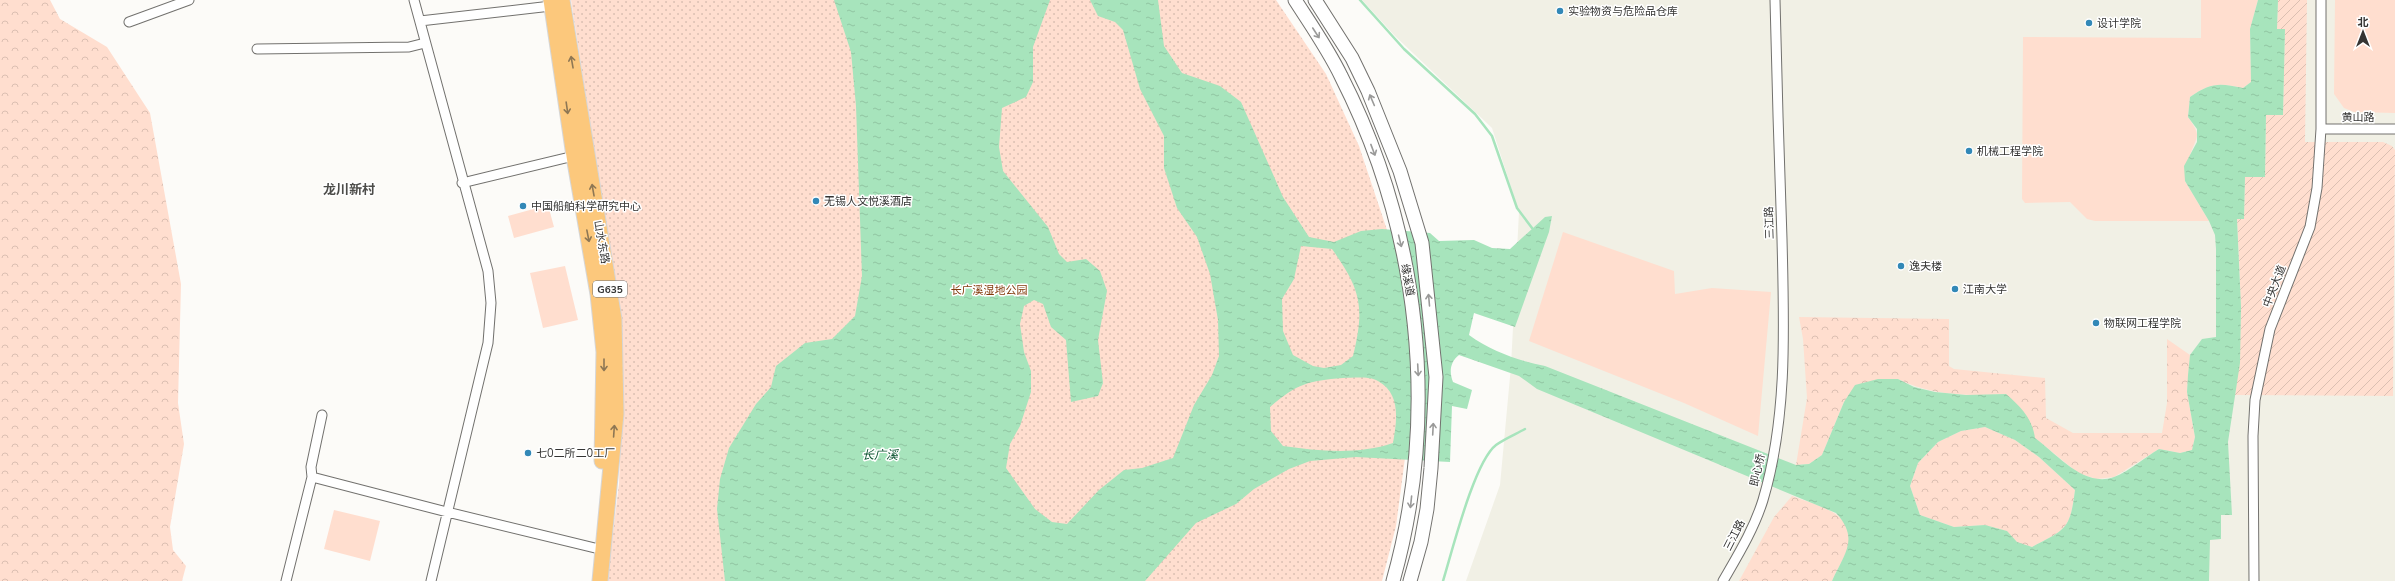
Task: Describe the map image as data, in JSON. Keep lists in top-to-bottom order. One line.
{"streets":{"highway":["山水东路","G635"],"main road":["缘溪道"],"street":["黄山路","三江路","中央大道","即心桥"]},"crossings":[["黄山路","中央大道"],["三江路","即心桥"]],"districts":["龙川新村"],"water":["长广溪"],"parks":["长广溪湿地公园"],"places":["实验物资与危险品仓库","设计学院","机械工程学院","无锡人文悦溪酒店","中国船舶科学研究中心","逸夫楼","江南大学","物联网工程学院","七0二所二0工厂"],"north":"top"}
